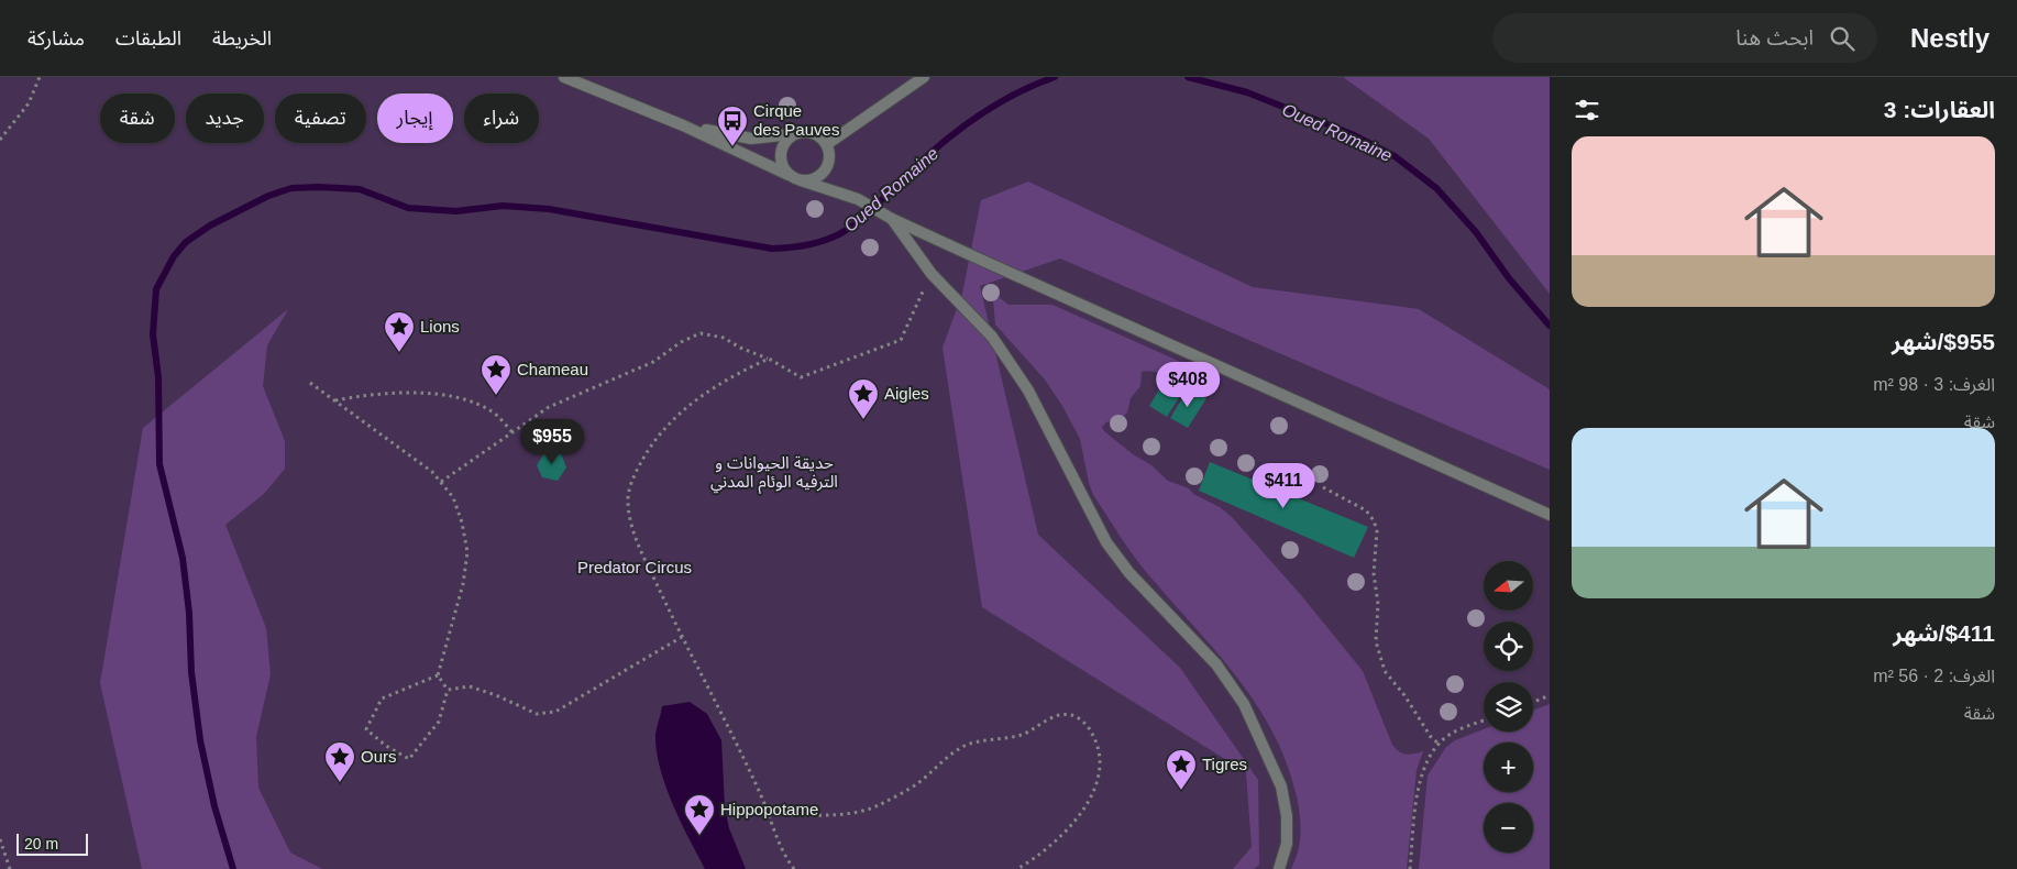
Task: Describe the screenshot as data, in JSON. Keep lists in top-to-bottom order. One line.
{"water":["Oued Romaine"],"parks":["حديقة الحيوانات و الترفيه الوئام المدني","Predator Circus"],"places":{"bus stop":["Cirque des Pauves"],"place":["Lions","Chameau","Aigles","Ours","Tigres","Hippopotame"]},"scale_bar":"20 m","north":"left","page":{"header":"Nestly","search":"ابحث هنا","nav":["الخريطة","الطبقات","مشاركة"],"heading":"العقارات: 3","chip":["شراء","إيجار","تصفية","جديد","شقة"],"list":[{"name":"$955/شهر","note":"الغرف: 3 · 98 m² · شقة"},{"name":"$411/شهر","note":"الغرف: 2 · 56 m² · شقة"}],"price":["$408","$955","$411"],"map_buttons":["+","−"],"scale":"20 m"}}
